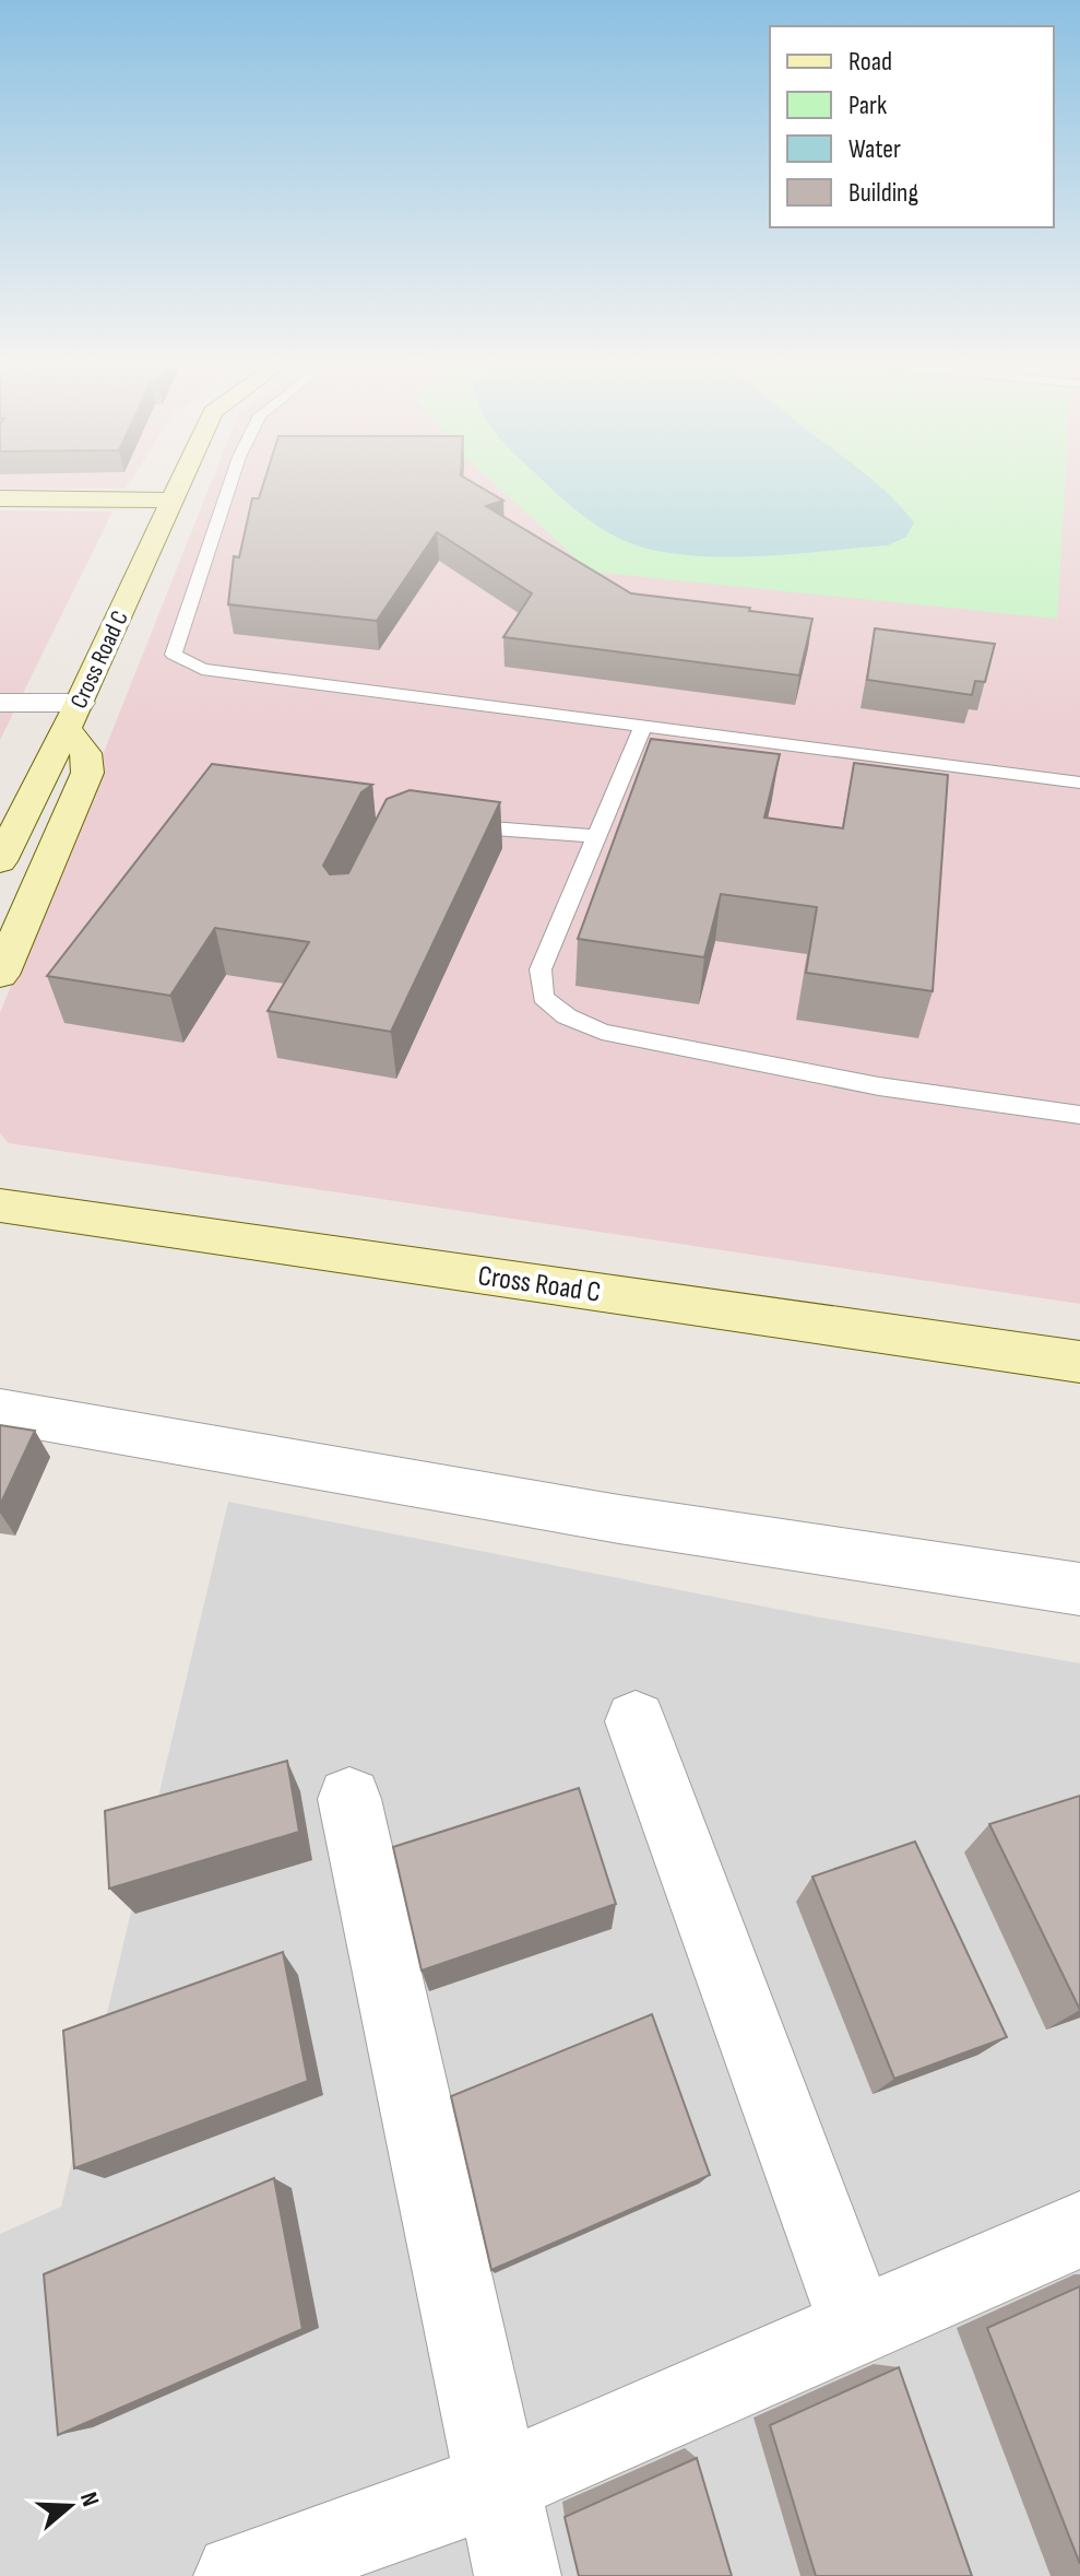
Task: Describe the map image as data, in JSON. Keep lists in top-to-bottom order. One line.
{"streets":{"street":["Cross Road C"]},"legend":["Road","Park","Water","Building"],"north":"right"}
